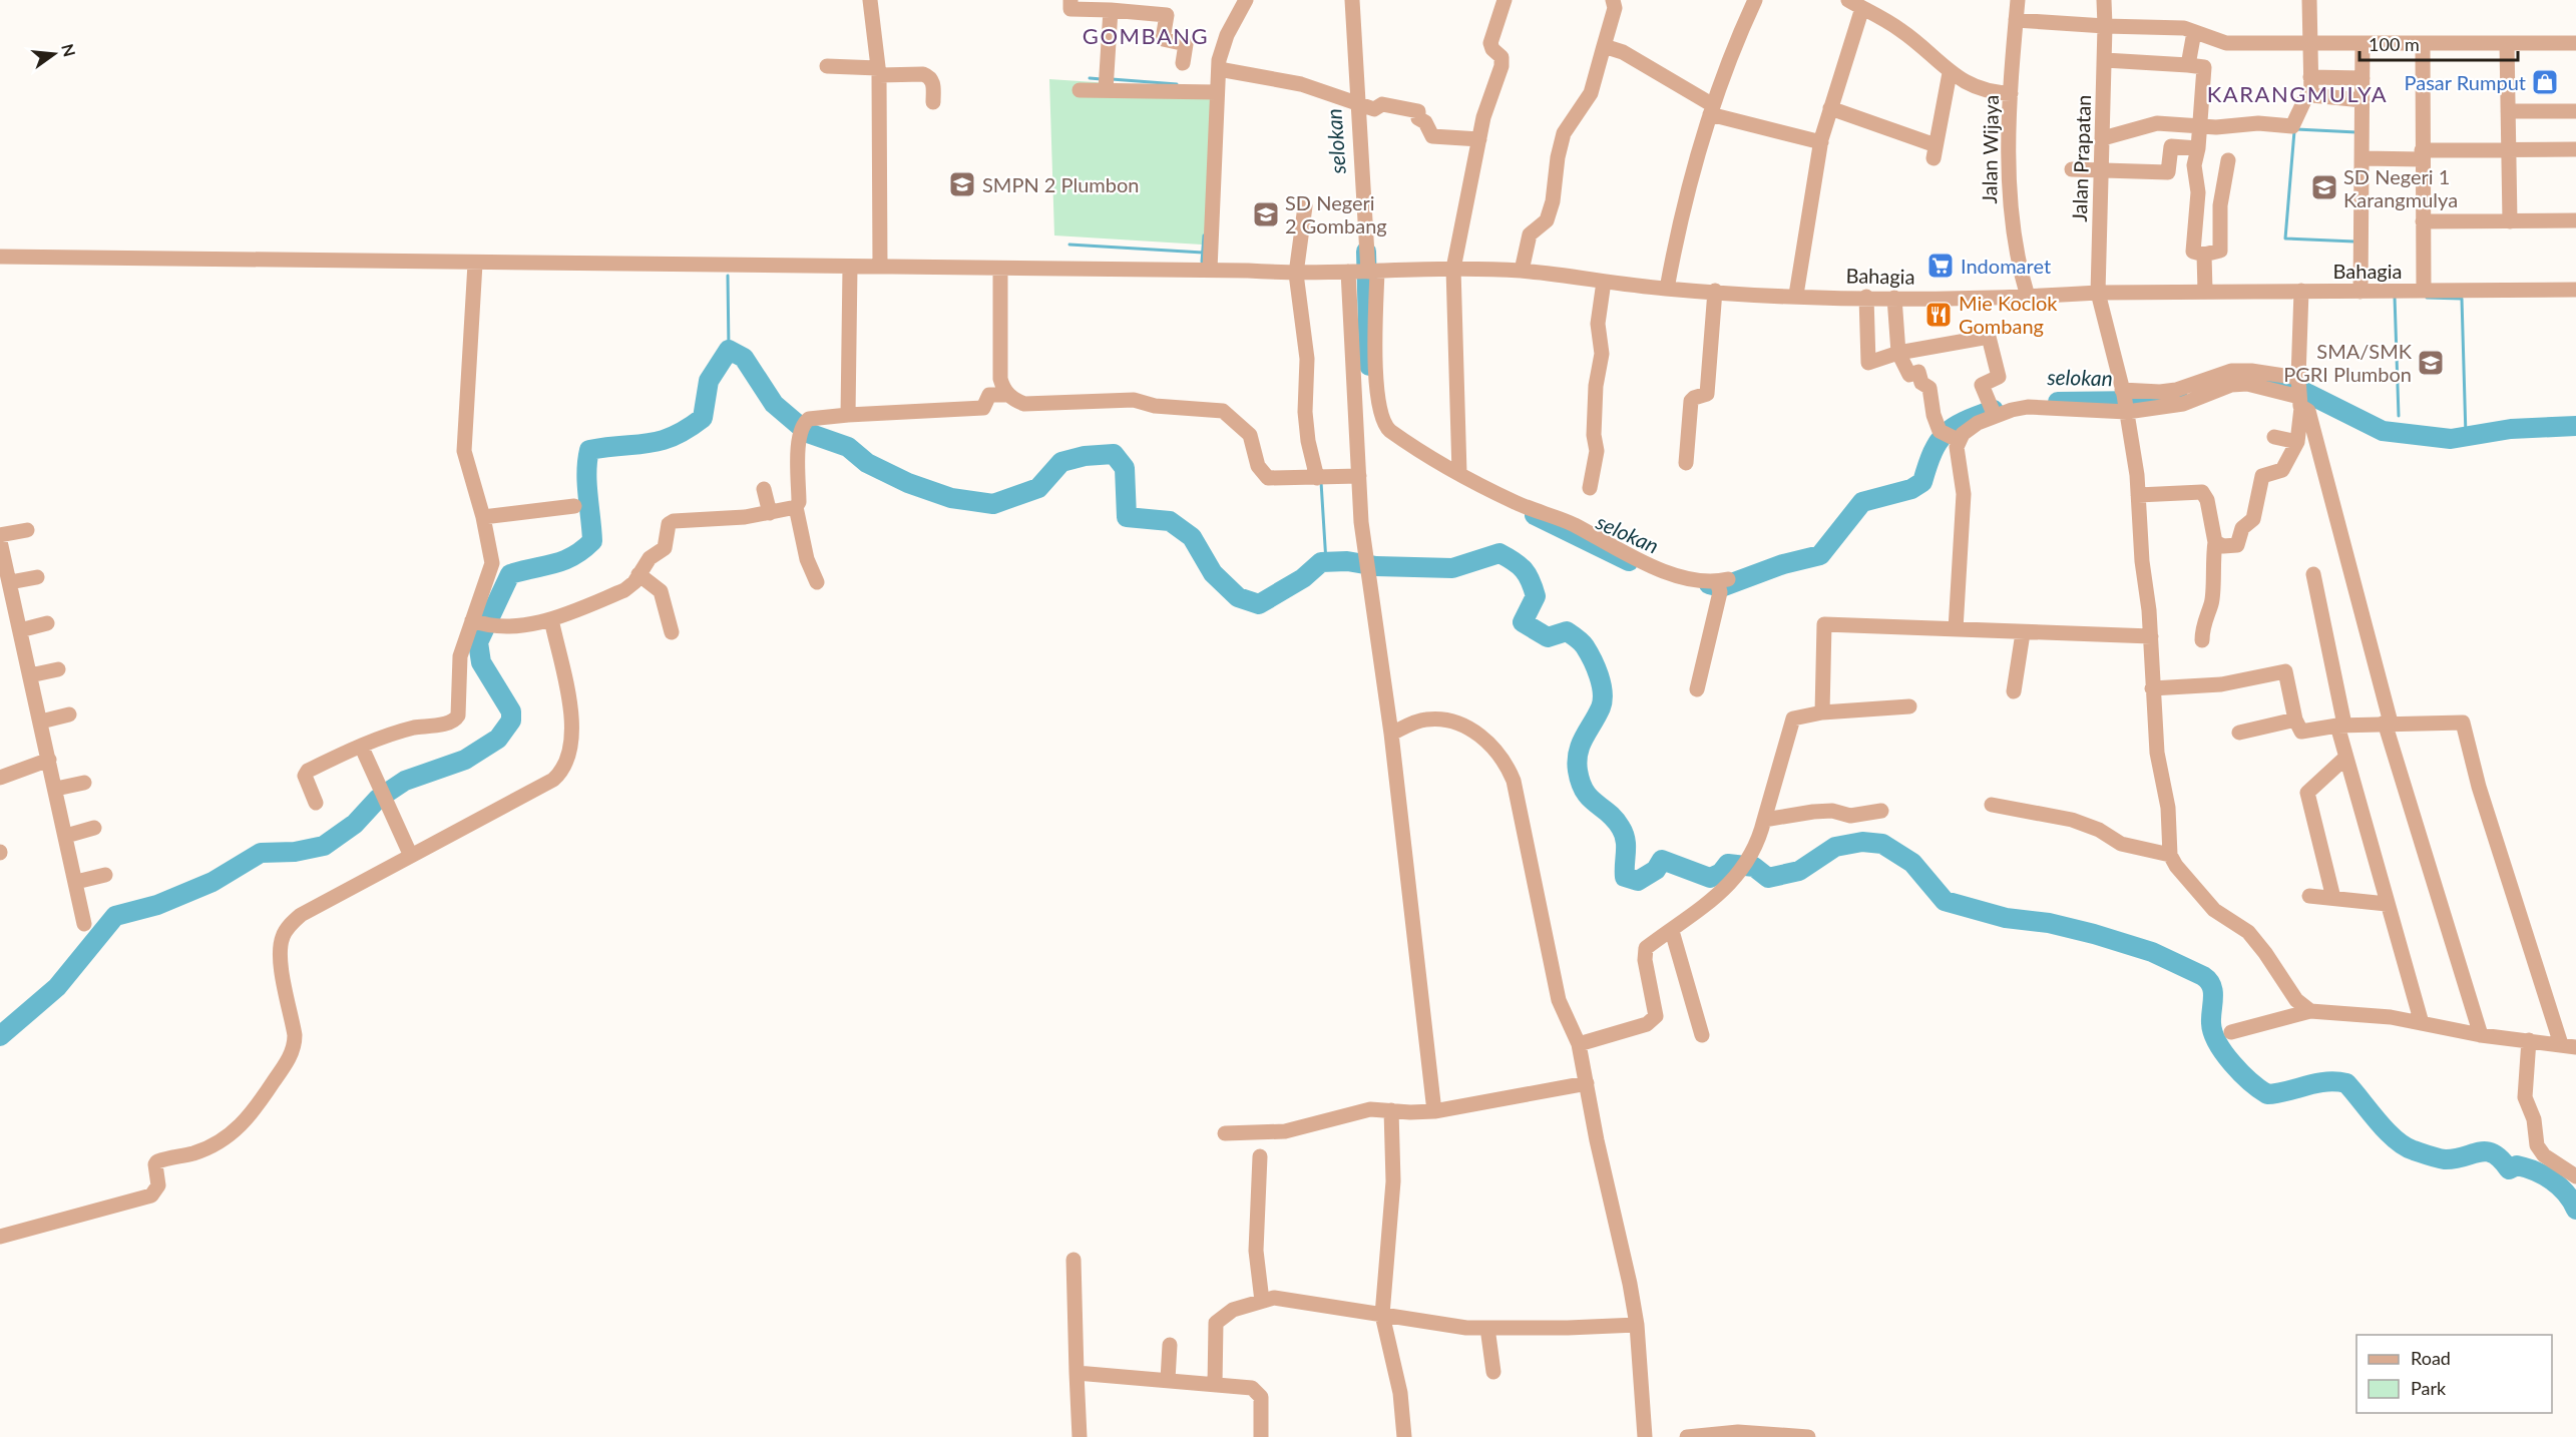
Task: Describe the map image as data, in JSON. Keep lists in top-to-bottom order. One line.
{"streets":{"street":["Jalan Wijaya","Jalan Prapatan","Bahagia"]},"crossings":[["Jalan Wijaya","Bahagia"],["Jalan Prapatan","Bahagia"]],"districts":["GOMBANG","KARANGMULYA"],"water":["selokan"],"places":{"shop":["Pasar Rumput"],"school or university":["SMPN 2 Plumbon","SD Negeri 1 Karangmulya","SD Negeri 2 Gombang","SMA/SMK PGRI Plumbon"],"supermarket":["Indomaret"],"restaurant":["Mie Koclok Gombang"]},"legend":["Road","Park"],"scale_bar":"100 m","north":"right"}
